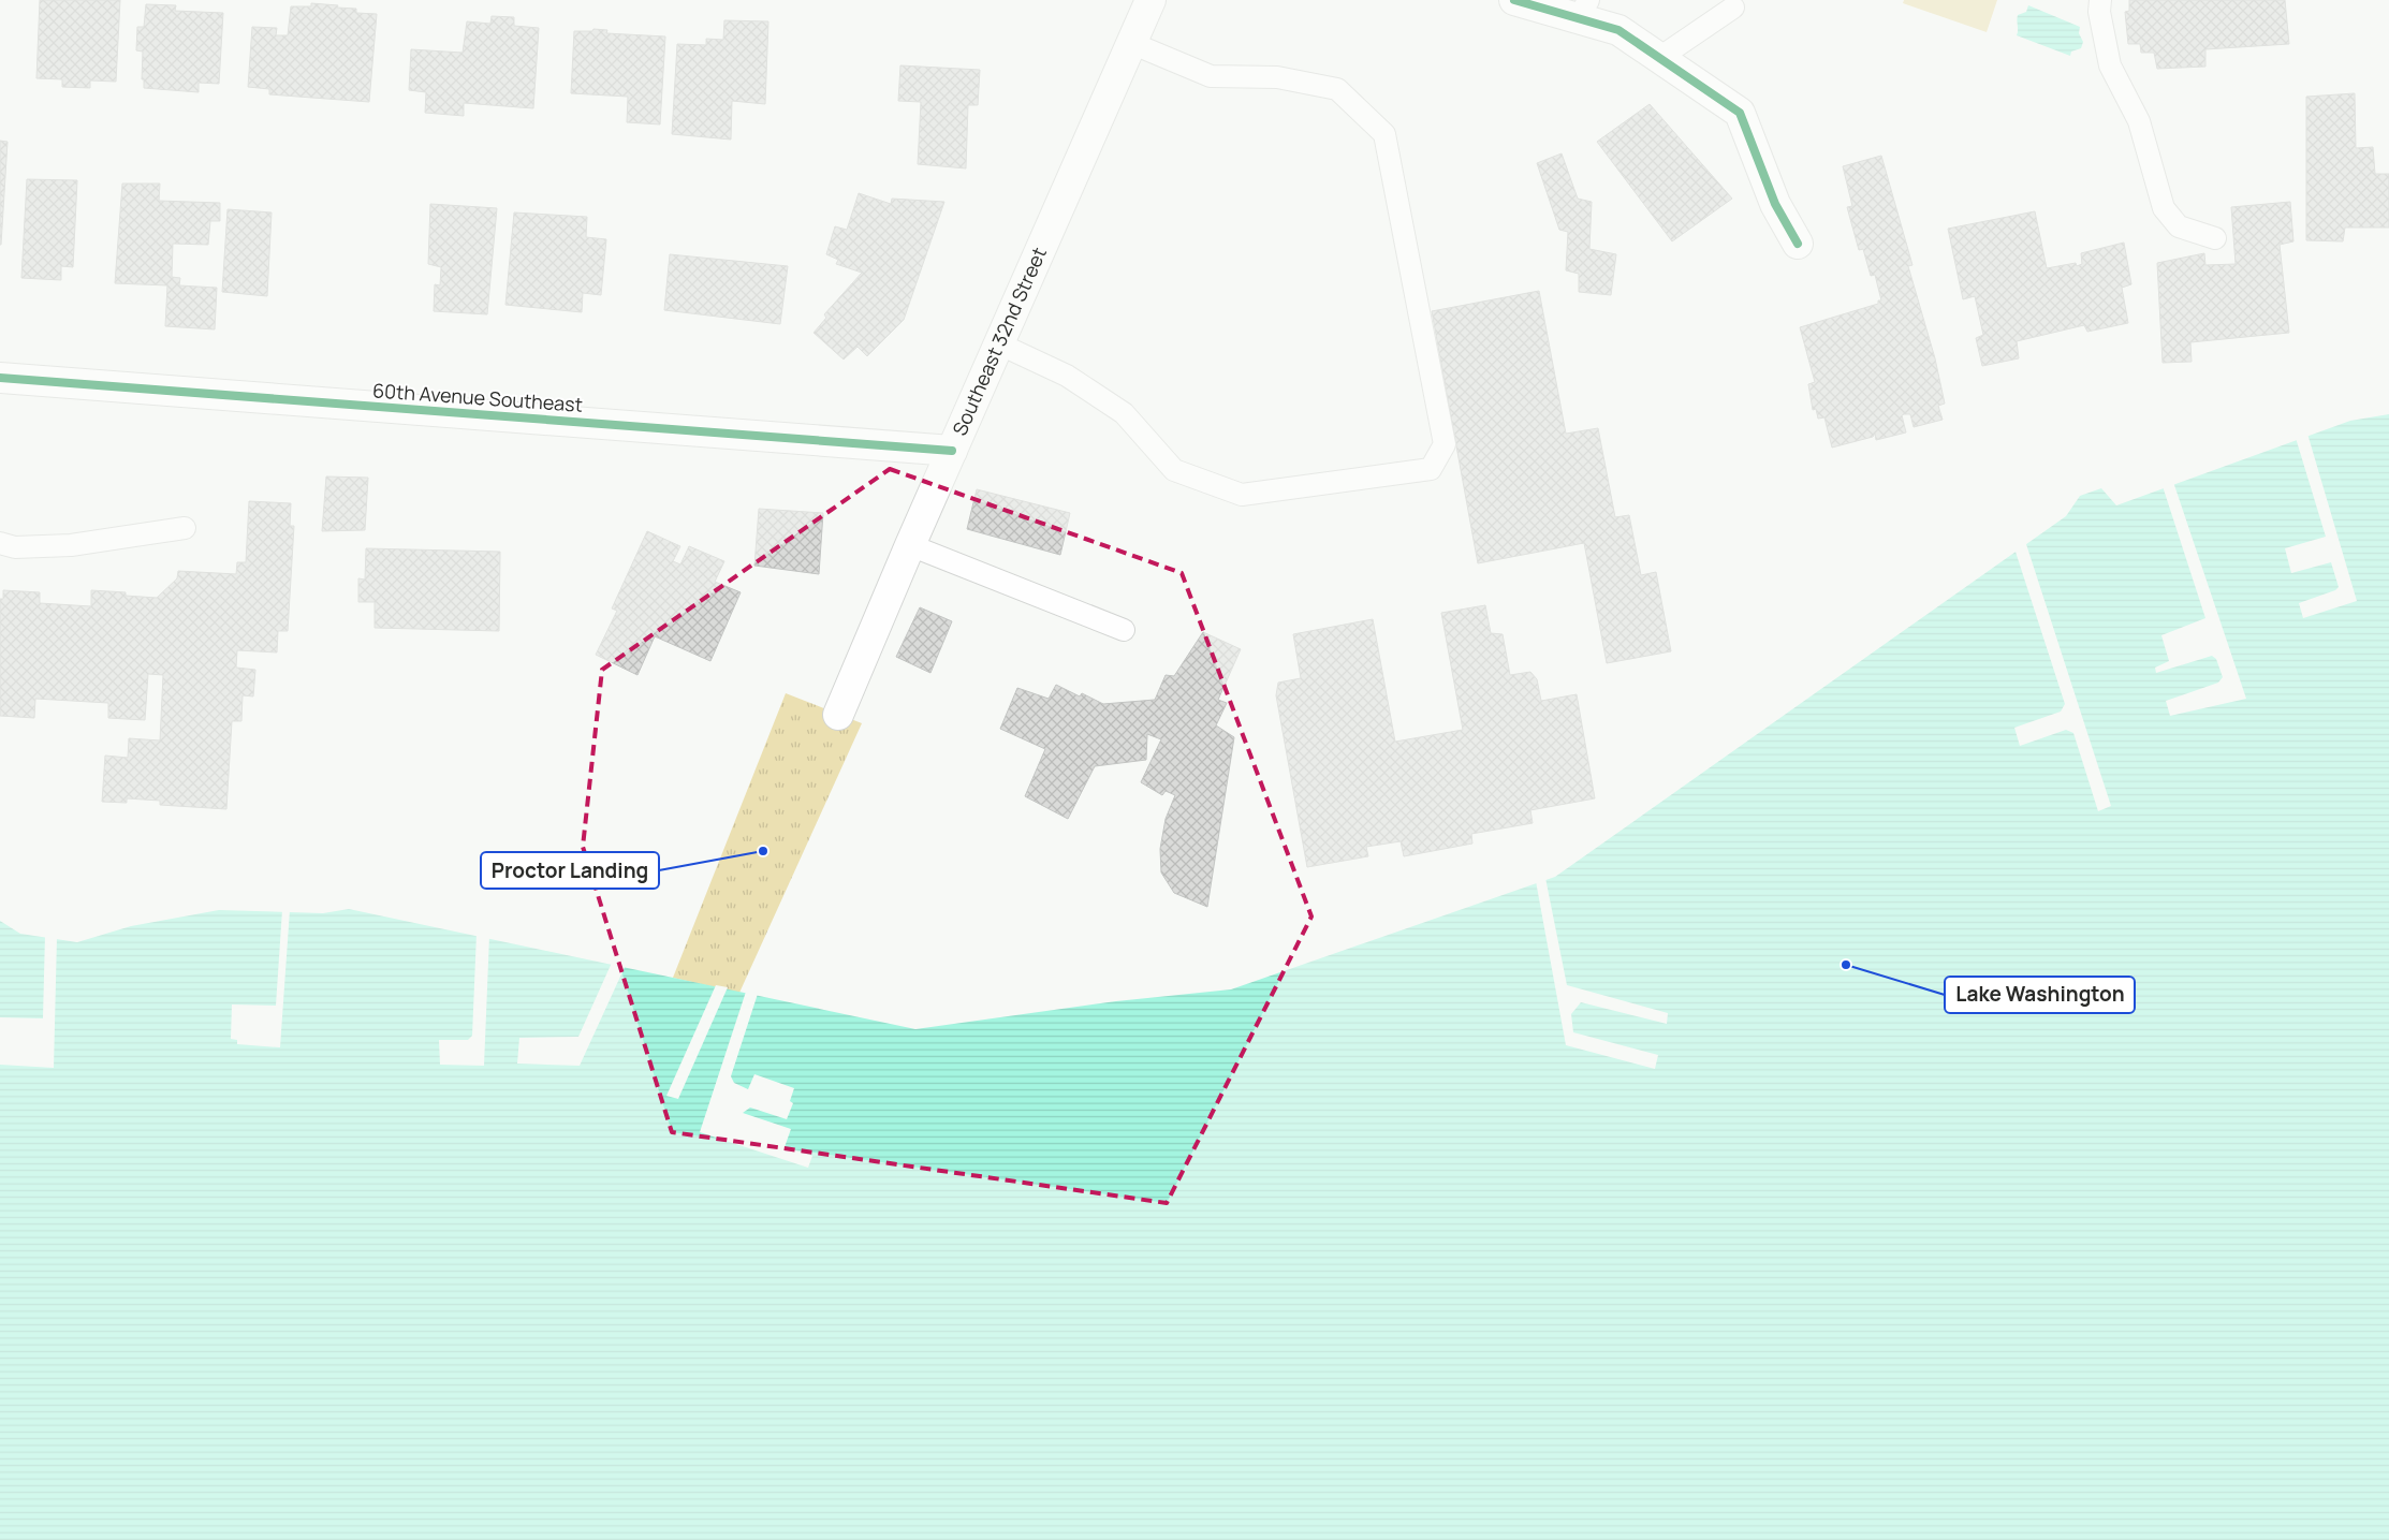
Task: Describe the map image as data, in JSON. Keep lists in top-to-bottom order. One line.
{"streets":{"street":["Southeast 32nd Street","60th Avenue Southeast"]},"crossings":[["Southeast 32nd Street","60th Avenue Southeast"]],"places":["Proctor Landing","Lake Washington"]}
